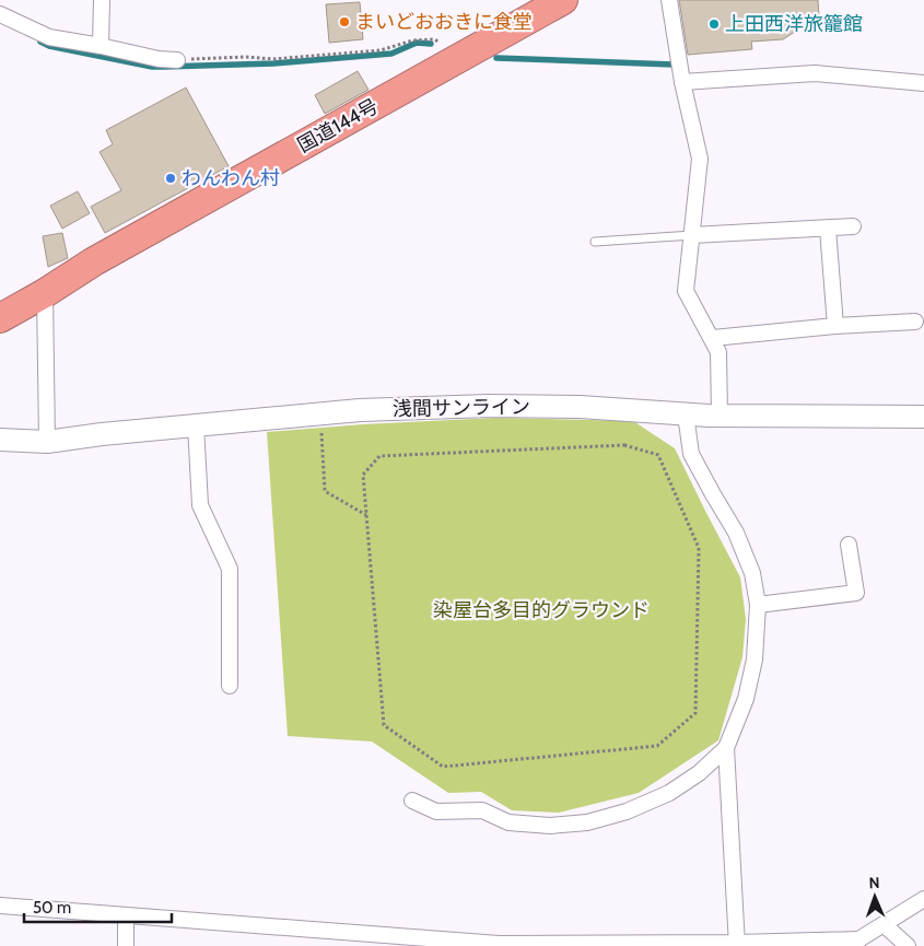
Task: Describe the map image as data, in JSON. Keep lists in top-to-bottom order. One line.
{"streets":{"highway":["国道144号"],"street":["浅間サンライン"]},"parks":["染屋台多目的グラウンド"],"places":["まいどおおきに食堂","上田西洋旅籠館","わんわん村"],"scale_bar":"50 m","north":"top"}
